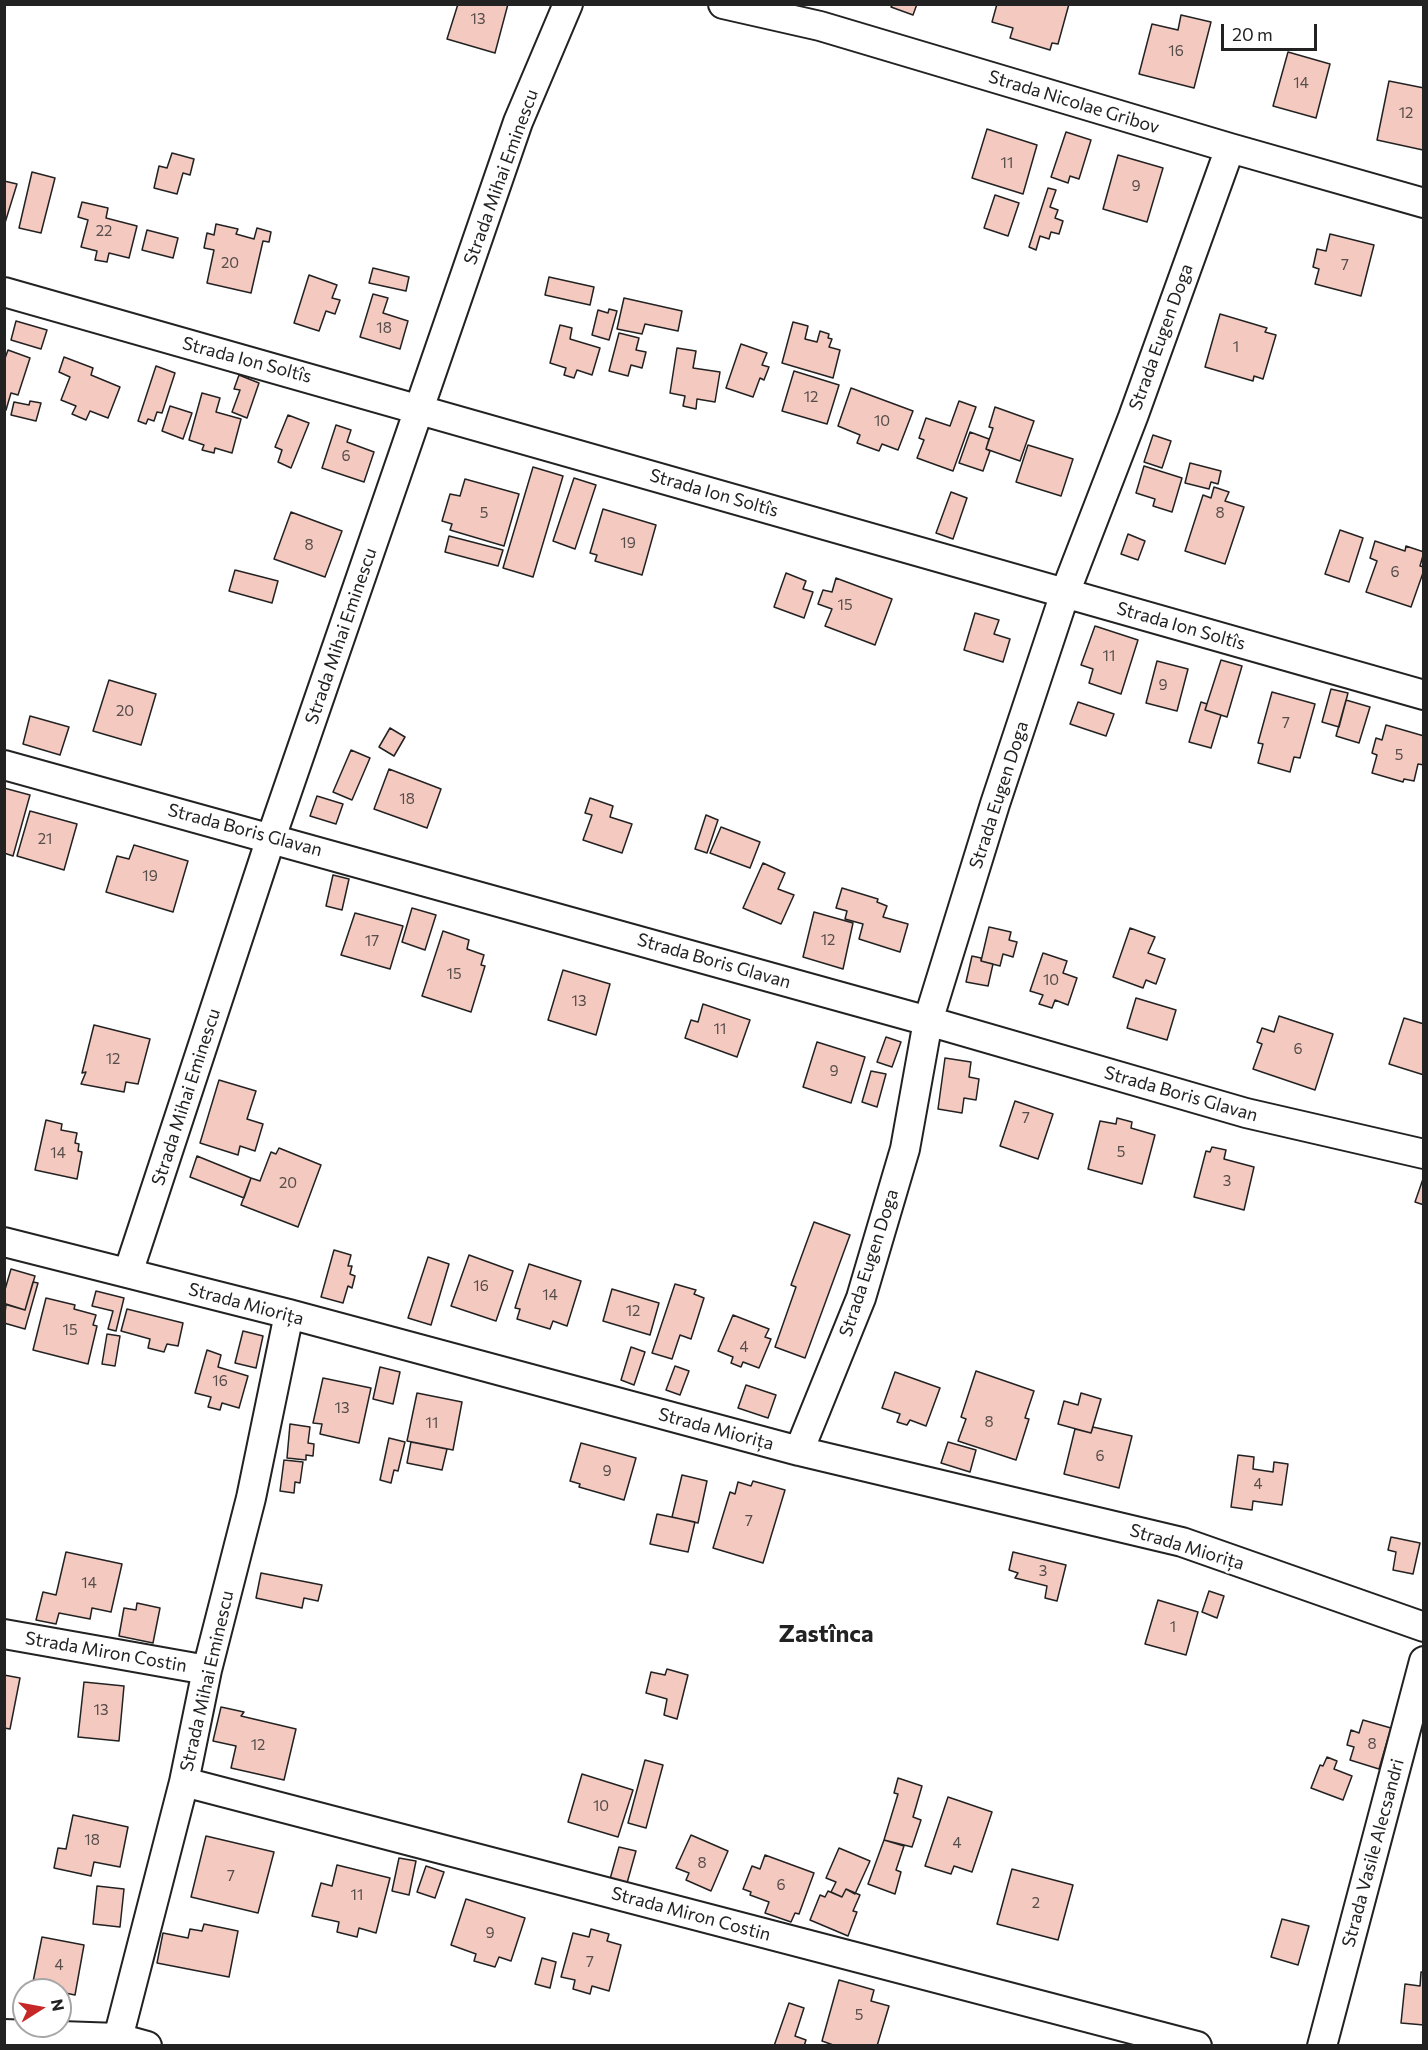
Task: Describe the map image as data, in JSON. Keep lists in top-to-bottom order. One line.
{"streets":{"street":["Strada Nicolae Gribov","Strada Mihai Eminescu","Strada Eugen Doga","Strada Ion Soltîs","Strada Boris Glavan","Strada Miorița","Strada Miron Costin","Strada Vasile Alecsandri"]},"crossings":[["Strada Nicolae Gribov","Strada Eugen Doga"],["Strada Mihai Eminescu","Strada Ion Soltîs"],["Strada Mihai Eminescu","Strada Boris Glavan"],["Strada Mihai Eminescu","Strada Miorița"],["Strada Mihai Eminescu","Strada Miron Costin"],["Strada Eugen Doga","Strada Ion Soltîs"],["Strada Eugen Doga","Strada Boris Glavan"],["Strada Eugen Doga","Strada Miorița"]],"districts":["Zastînca"],"house_numbers":["13","16","14","12","11","9","22","20","7","18","1","12","10","6","5","8","19","8","6","15","11","9","20","7","5","18","21","19","12","17","15","10","13","11","6","12","9","7","5","14","3","20","16","14","12","15","4","16","13","8","11","6","9","4","7","3","14","1","13","8","12","10","18","4","8","7","6","11","2","9","7","4","5"],"scale_bar":"20 m","north":"right"}
